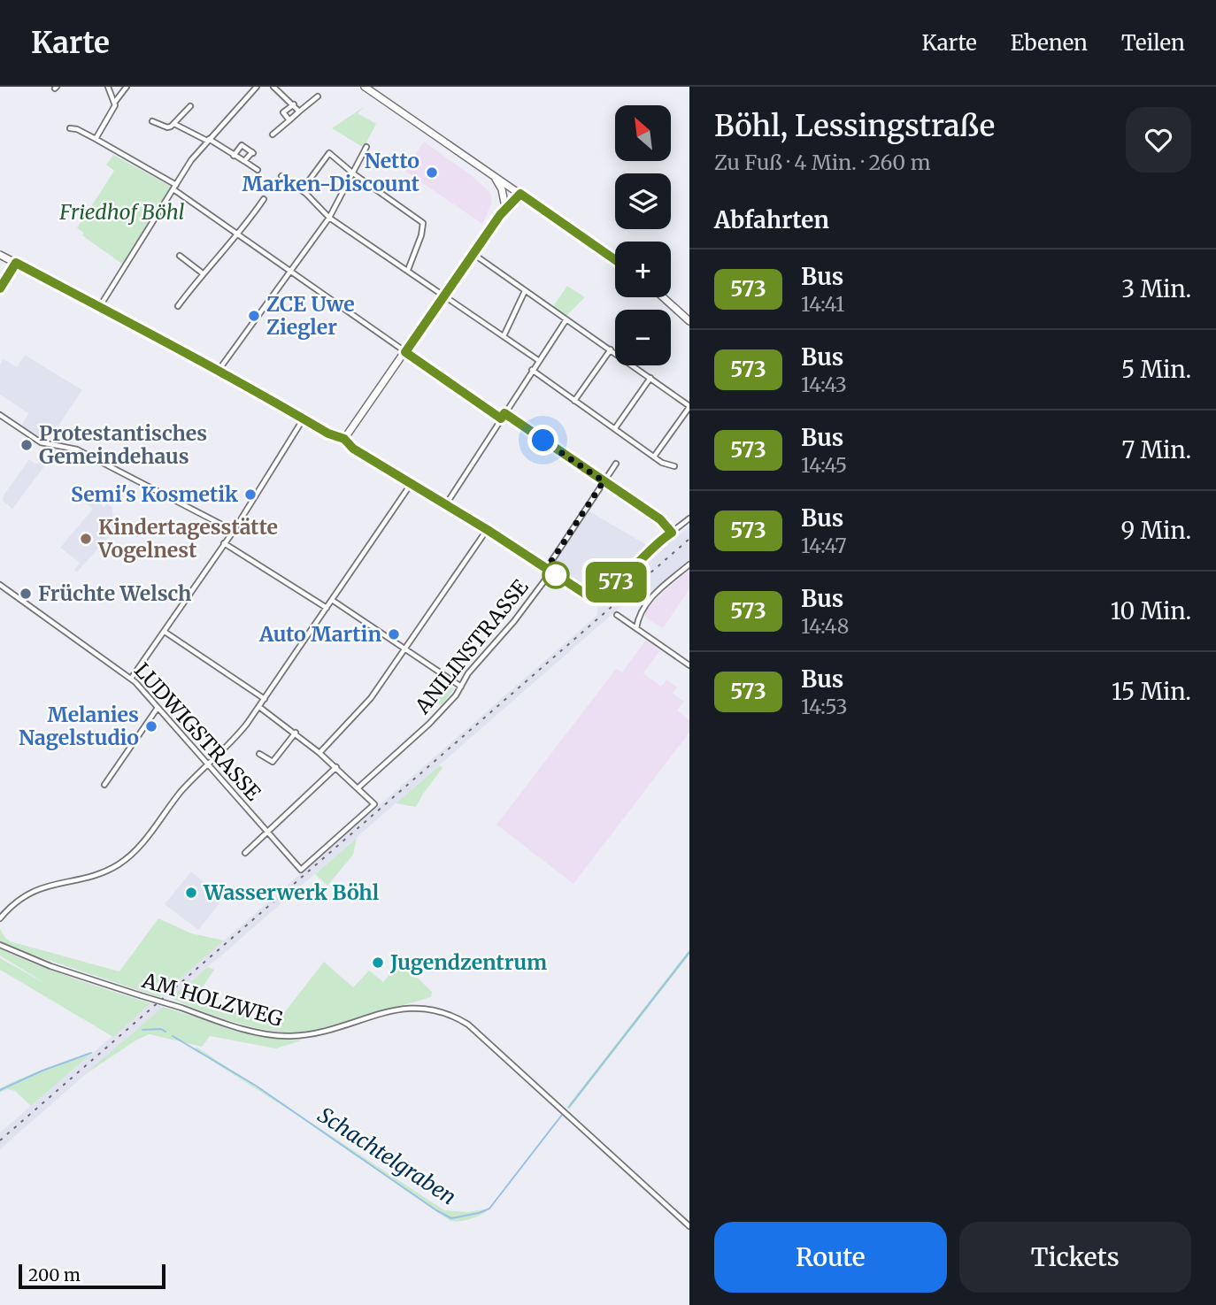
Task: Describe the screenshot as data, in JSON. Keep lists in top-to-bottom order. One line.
{"streets":{"street":["ANILINSTRASSE","LUDWIGSTRASSE","AM HOLZWEG"]},"crossings":[["ANILINSTRASSE","LUDWIGSTRASSE"]],"water":["Schachtelgraben"],"parks":["Friedhof Böhl"],"places":["Netto Marken-Discount","ZCE Uwe Ziegler","Protestantisches Gemeindehaus","Semi's Kosmetik","Kindertagesstätte Vogelnest","Früchte Welsch","Auto Martin","Melanies Nagelstudio","Wasserwerk Böhl","Jugendzentrum"],"lines":["bus line 573"],"scale_bar":"200 m","north":"top left","page":{"header":"Karte","nav":["Karte","Ebenen","Teilen"],"on_map":"573","heading":[["Böhl, Lessingstraße","Zu Fuß · 4 Min. · 260 m"],"Abfahrten"],"map_buttons":["+","−"],"list":[{"mark":"573","name":"Bus","note":"14:41","value":"3 Min."},{"mark":"573","name":"Bus","note":"14:43","value":"5 Min."},{"mark":"573","name":"Bus","note":"14:45","value":"7 Min."},{"mark":"573","name":"Bus","note":"14:47","value":"9 Min."},{"mark":"573","name":"Bus","note":"14:48","value":"10 Min."},{"mark":"573","name":"Bus","note":"14:53","value":"15 Min."}],"buttons":["Route","Tickets"],"scale":"200 m"}}
